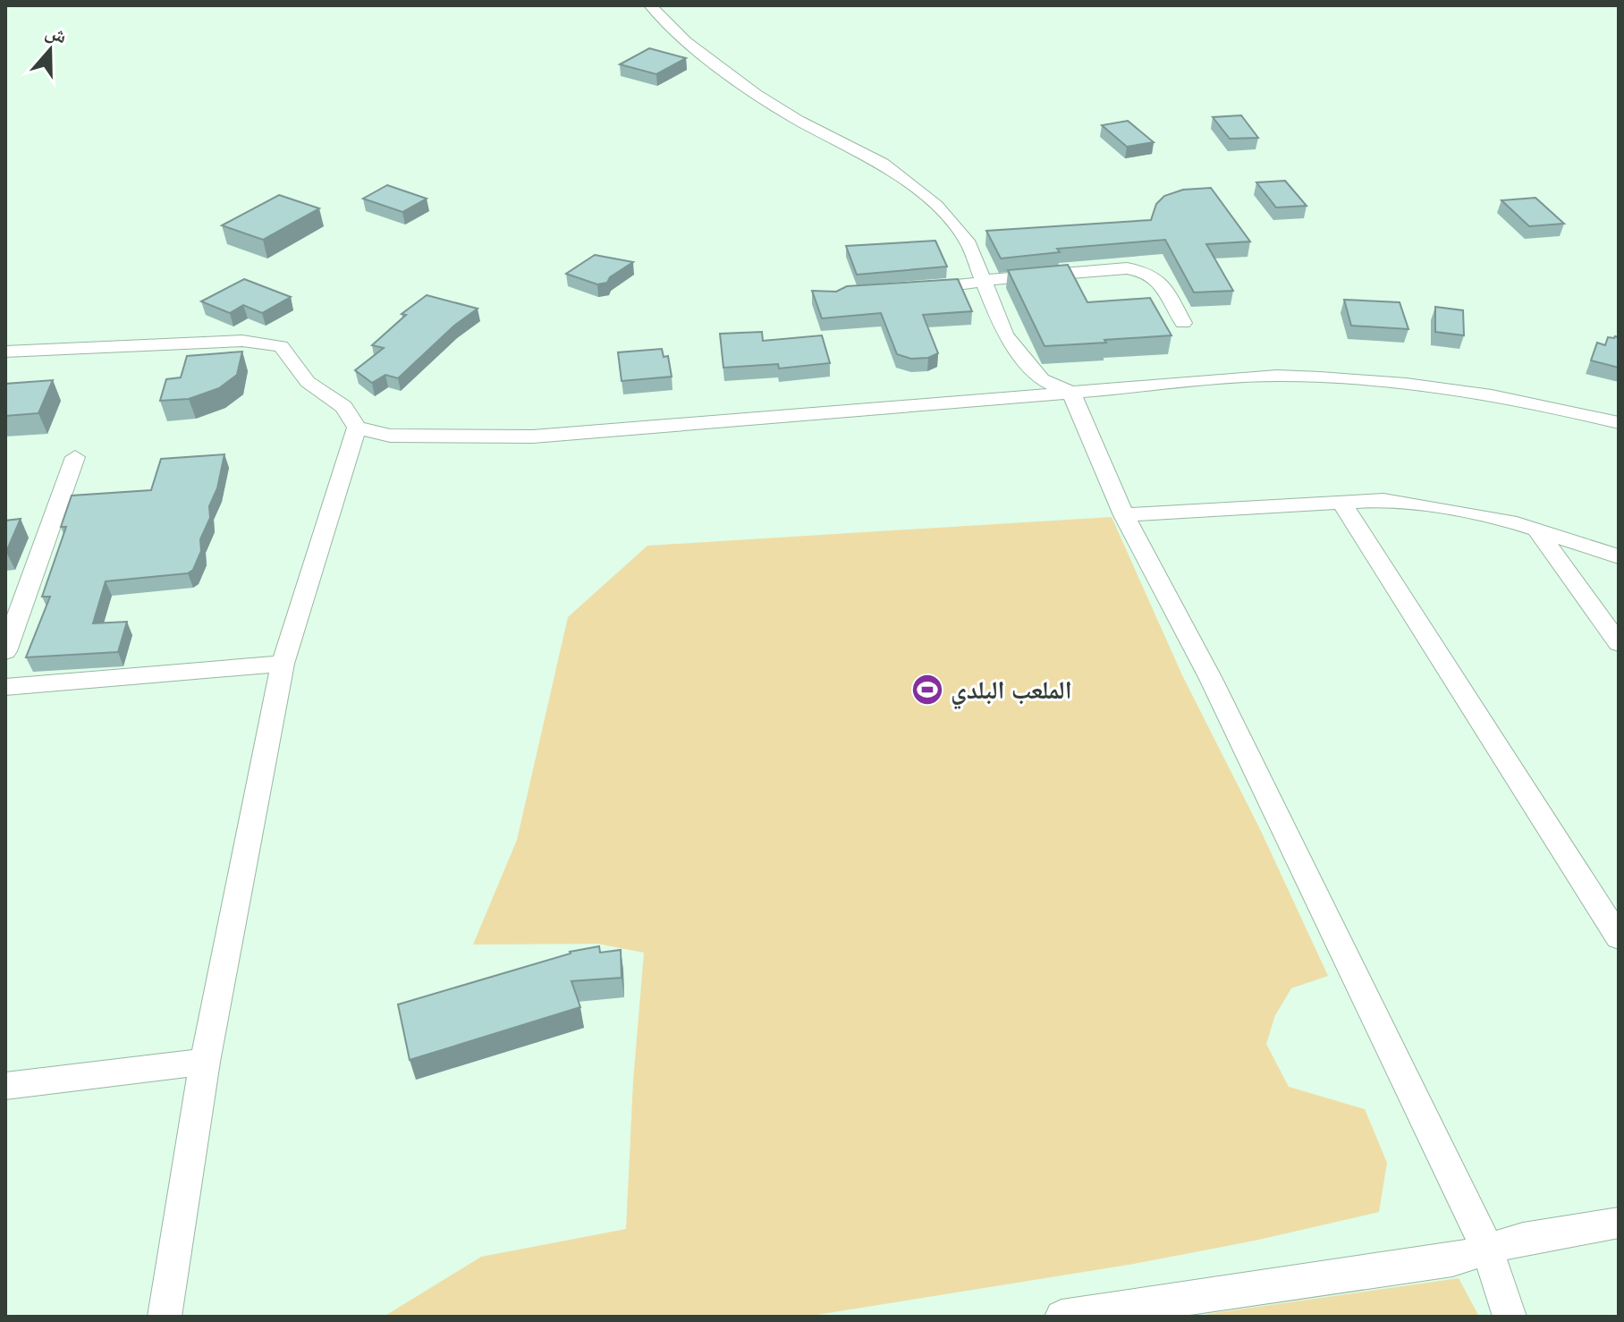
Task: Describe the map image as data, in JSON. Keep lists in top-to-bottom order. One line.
{"places":{"sports":["الملعب البلدي"]},"north":"top"}
